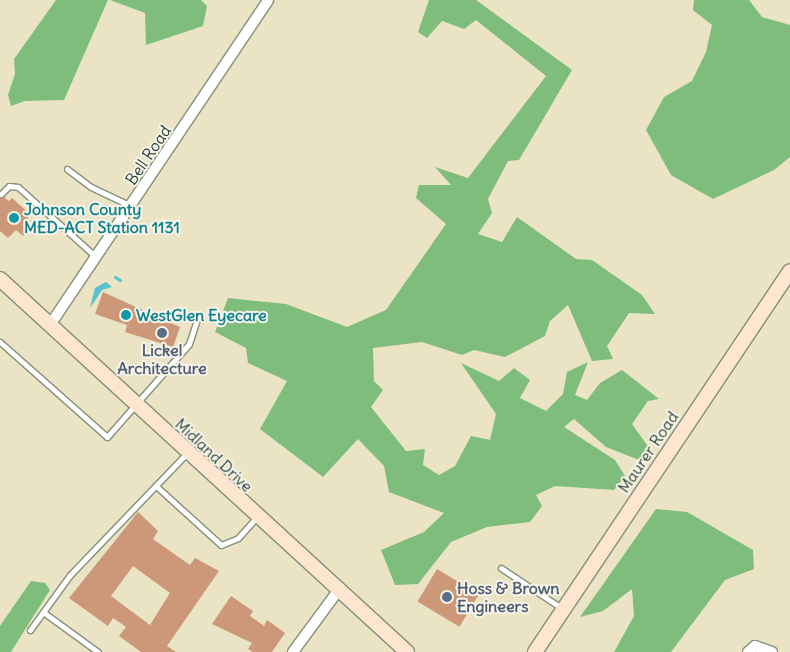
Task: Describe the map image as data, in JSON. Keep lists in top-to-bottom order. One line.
{"streets":{"main road":["Maurer Road","Midland Drive"],"street":["Bell Road"]},"crossings":[["Bell Road","Midland Drive"]],"places":["Johnson County MED-ACT Station 1131","WestGlen Eyecare","Lickel Architecture","Hoss & Brown Engineers"]}
